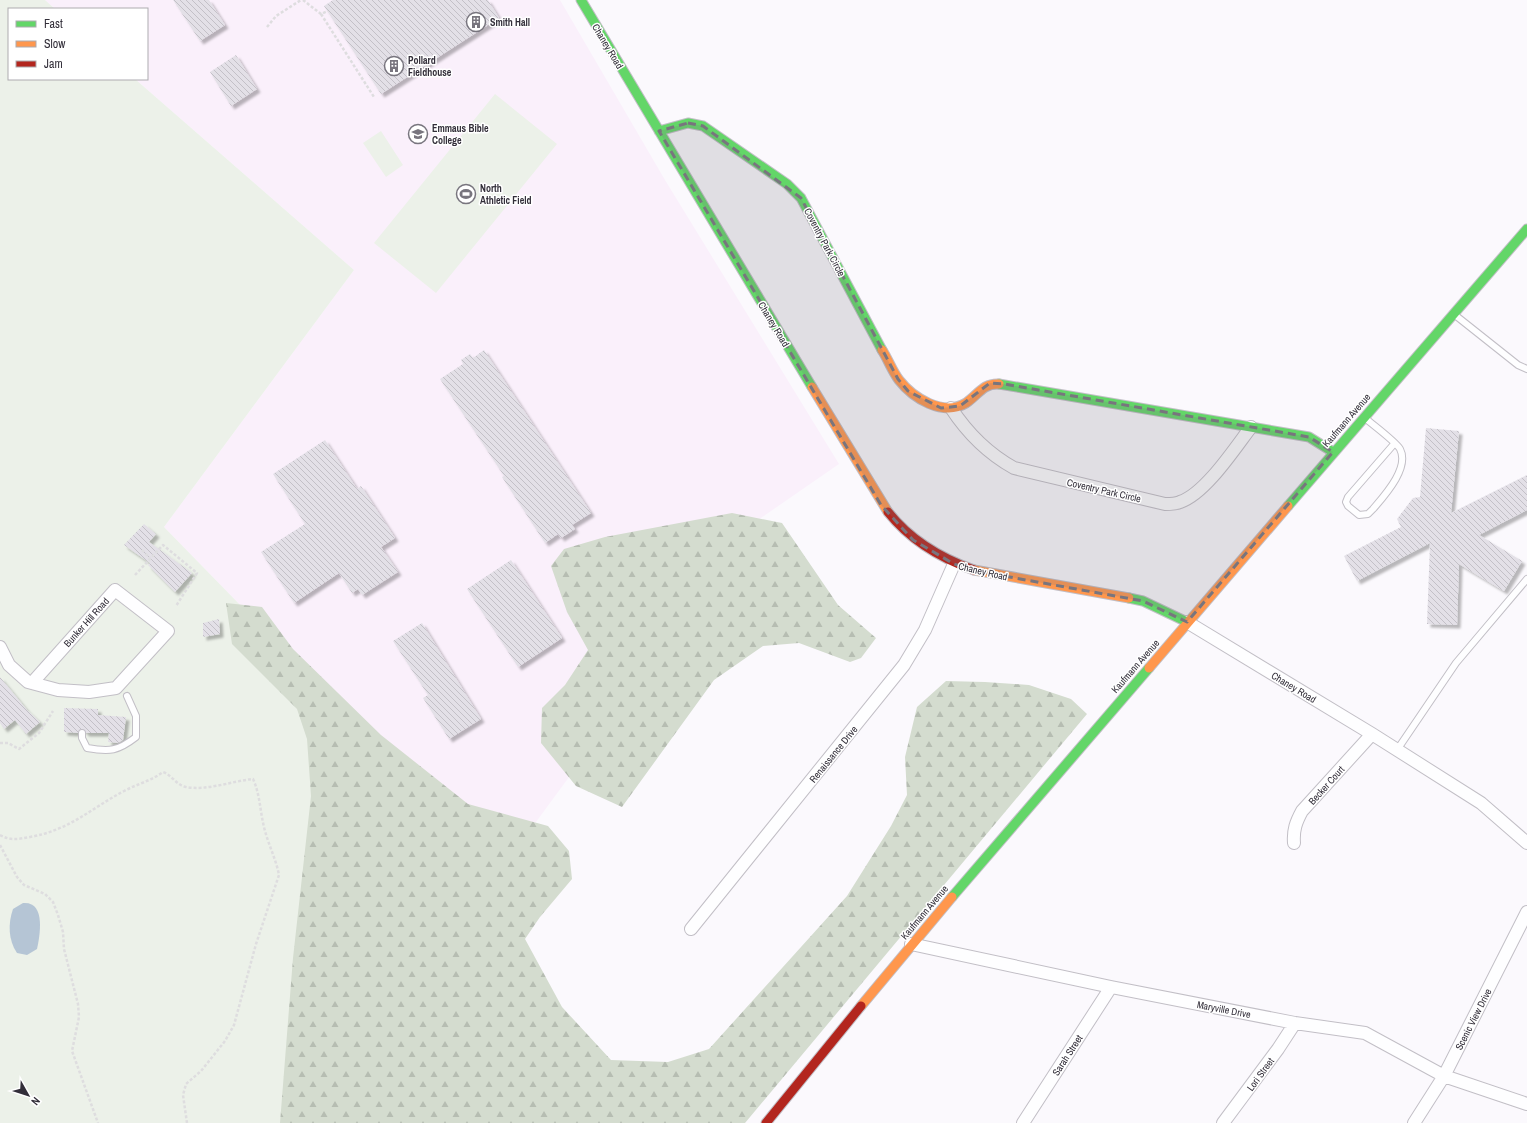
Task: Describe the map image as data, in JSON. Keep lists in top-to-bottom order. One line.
{"streets":{"street":["Chaney Road","Coventry Park Circle","Kaufmann Avenue","Bunker Hill Road","Renaissance Drive","Becker Court","Maryville Drive","Scenic View Drive","Sarah Street","Lori Street"]},"crossings":[["Chaney Road","Coventry Park Circle"],["Chaney Road","Kaufmann Avenue"],["Chaney Road","Renaissance Drive"],["Chaney Road","Becker Court"],["Kaufmann Avenue","Maryville Drive"],["Maryville Drive","Scenic View Drive"],["Maryville Drive","Sarah Street"],["Maryville Drive","Lori Street"]],"places":{"building":["Smith Hall","Pollard Fieldhouse"],"school or university":["Emmaus Bible College"],"sports":["North Athletic Field"]},"legend":["Fast","Slow","Jam"],"north":"bottom right"}
